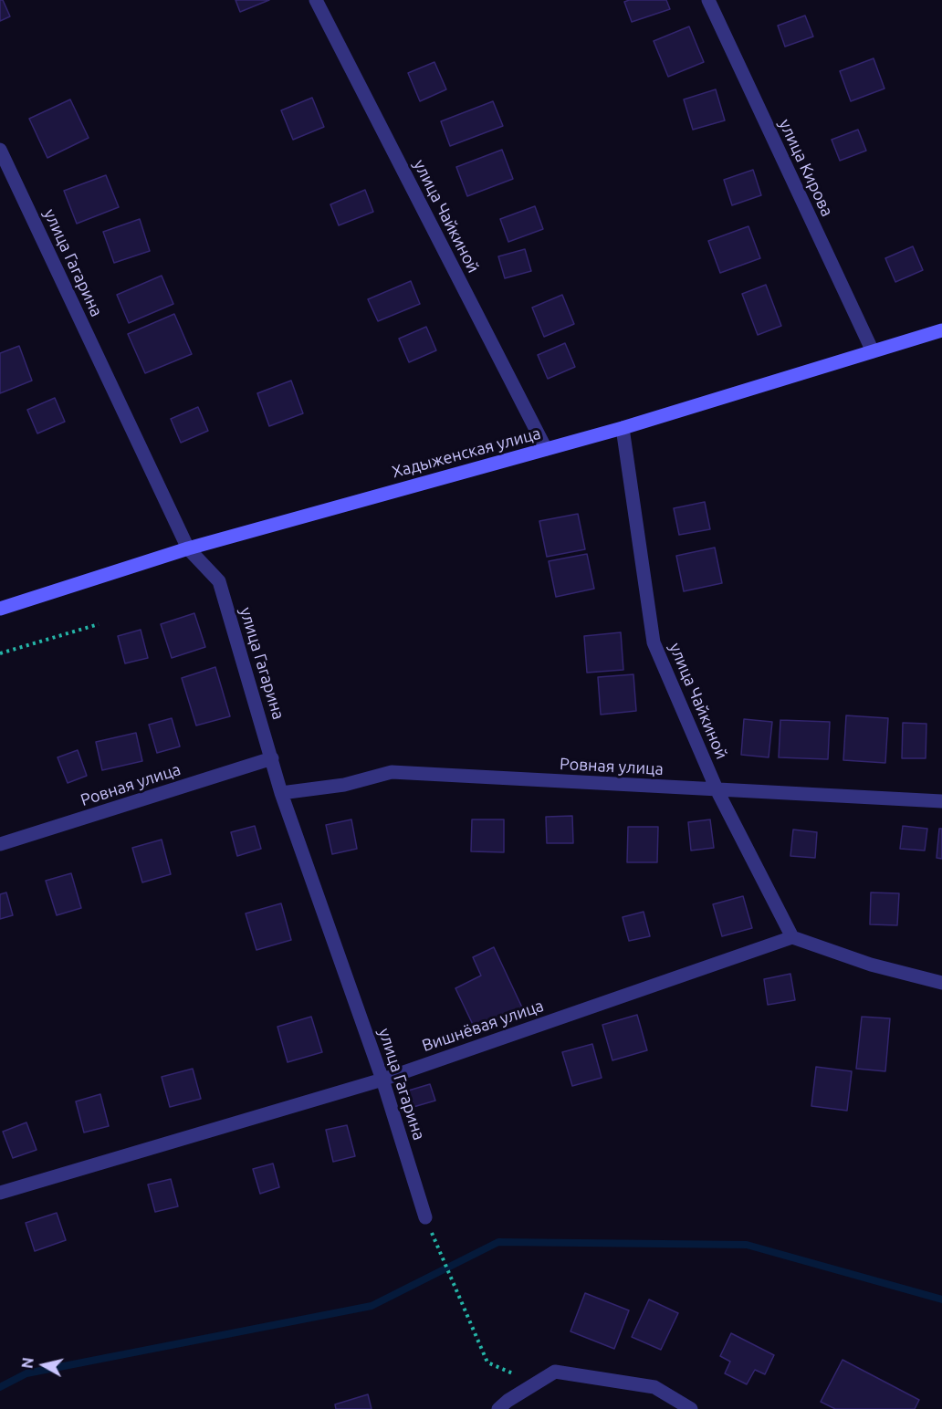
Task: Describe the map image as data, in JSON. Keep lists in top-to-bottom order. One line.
{"streets":{"main road":["Хадыженская улица"],"street":["улица Кирова","улица Чайкиной","улица Гагарина","Ровная улица","Вишнёвая улица"]},"crossings":[["улица Кирова","Хадыженская улица"],["улица Чайкиной","Хадыженская улица"],["улица Чайкиной","Ровная улица"],["улица Чайкиной","Вишнёвая улица"],["улица Гагарина","Хадыженская улица"],["улица Гагарина","Ровная улица"],["улица Гагарина","Вишнёвая улица"]],"north":"left"}
